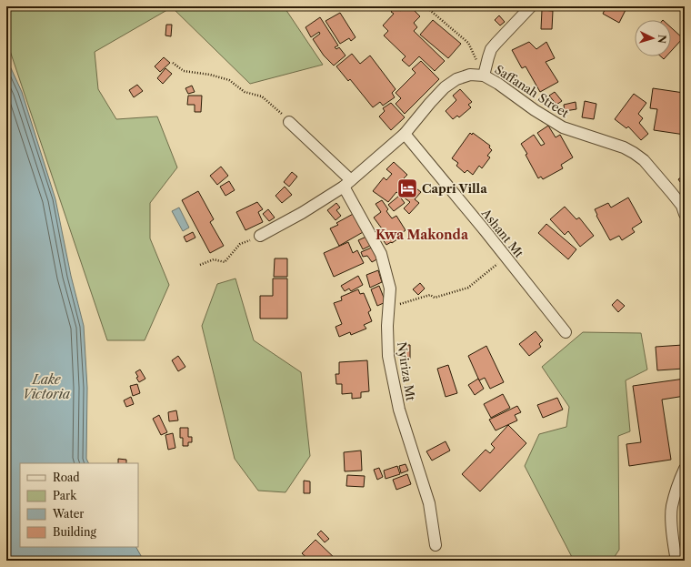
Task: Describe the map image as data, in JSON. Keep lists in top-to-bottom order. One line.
{"streets":{"street":["Saffanah Street","Ashant Mt","Nyiriza Mt"]},"districts":["Kwa Makonda"],"water":["Lake Victoria"],"places":{"hotel":["Capri Villa"]},"legend":["Road","Park","Water","Building"],"north":"right"}
